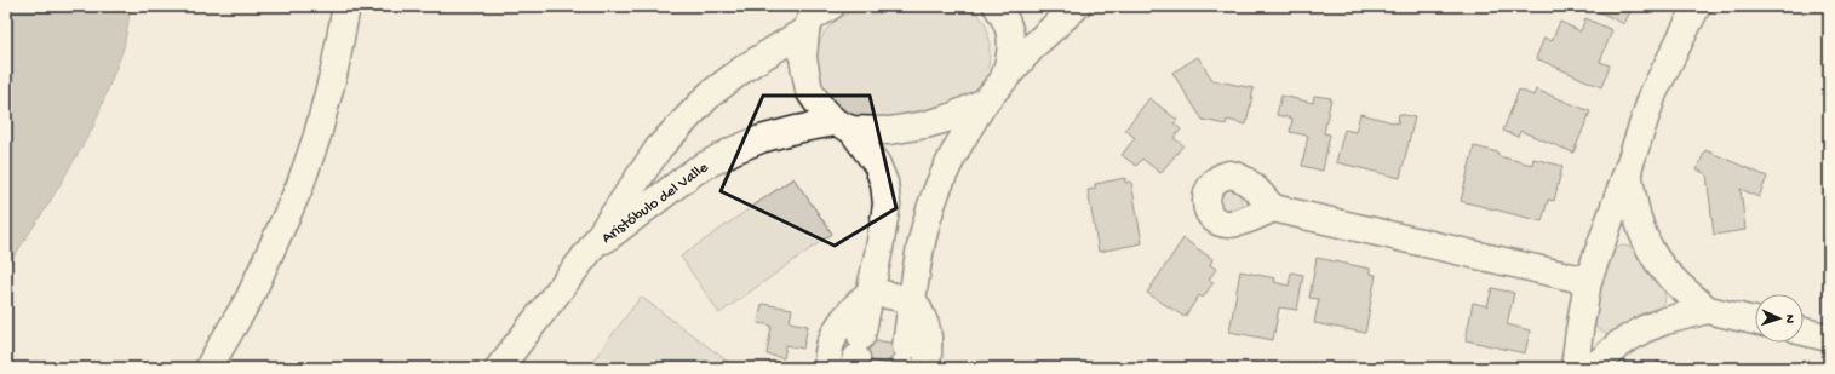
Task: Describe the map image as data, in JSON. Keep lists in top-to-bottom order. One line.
{"streets":{"street":["Aristóbulo del Valle"]},"north":"right"}
